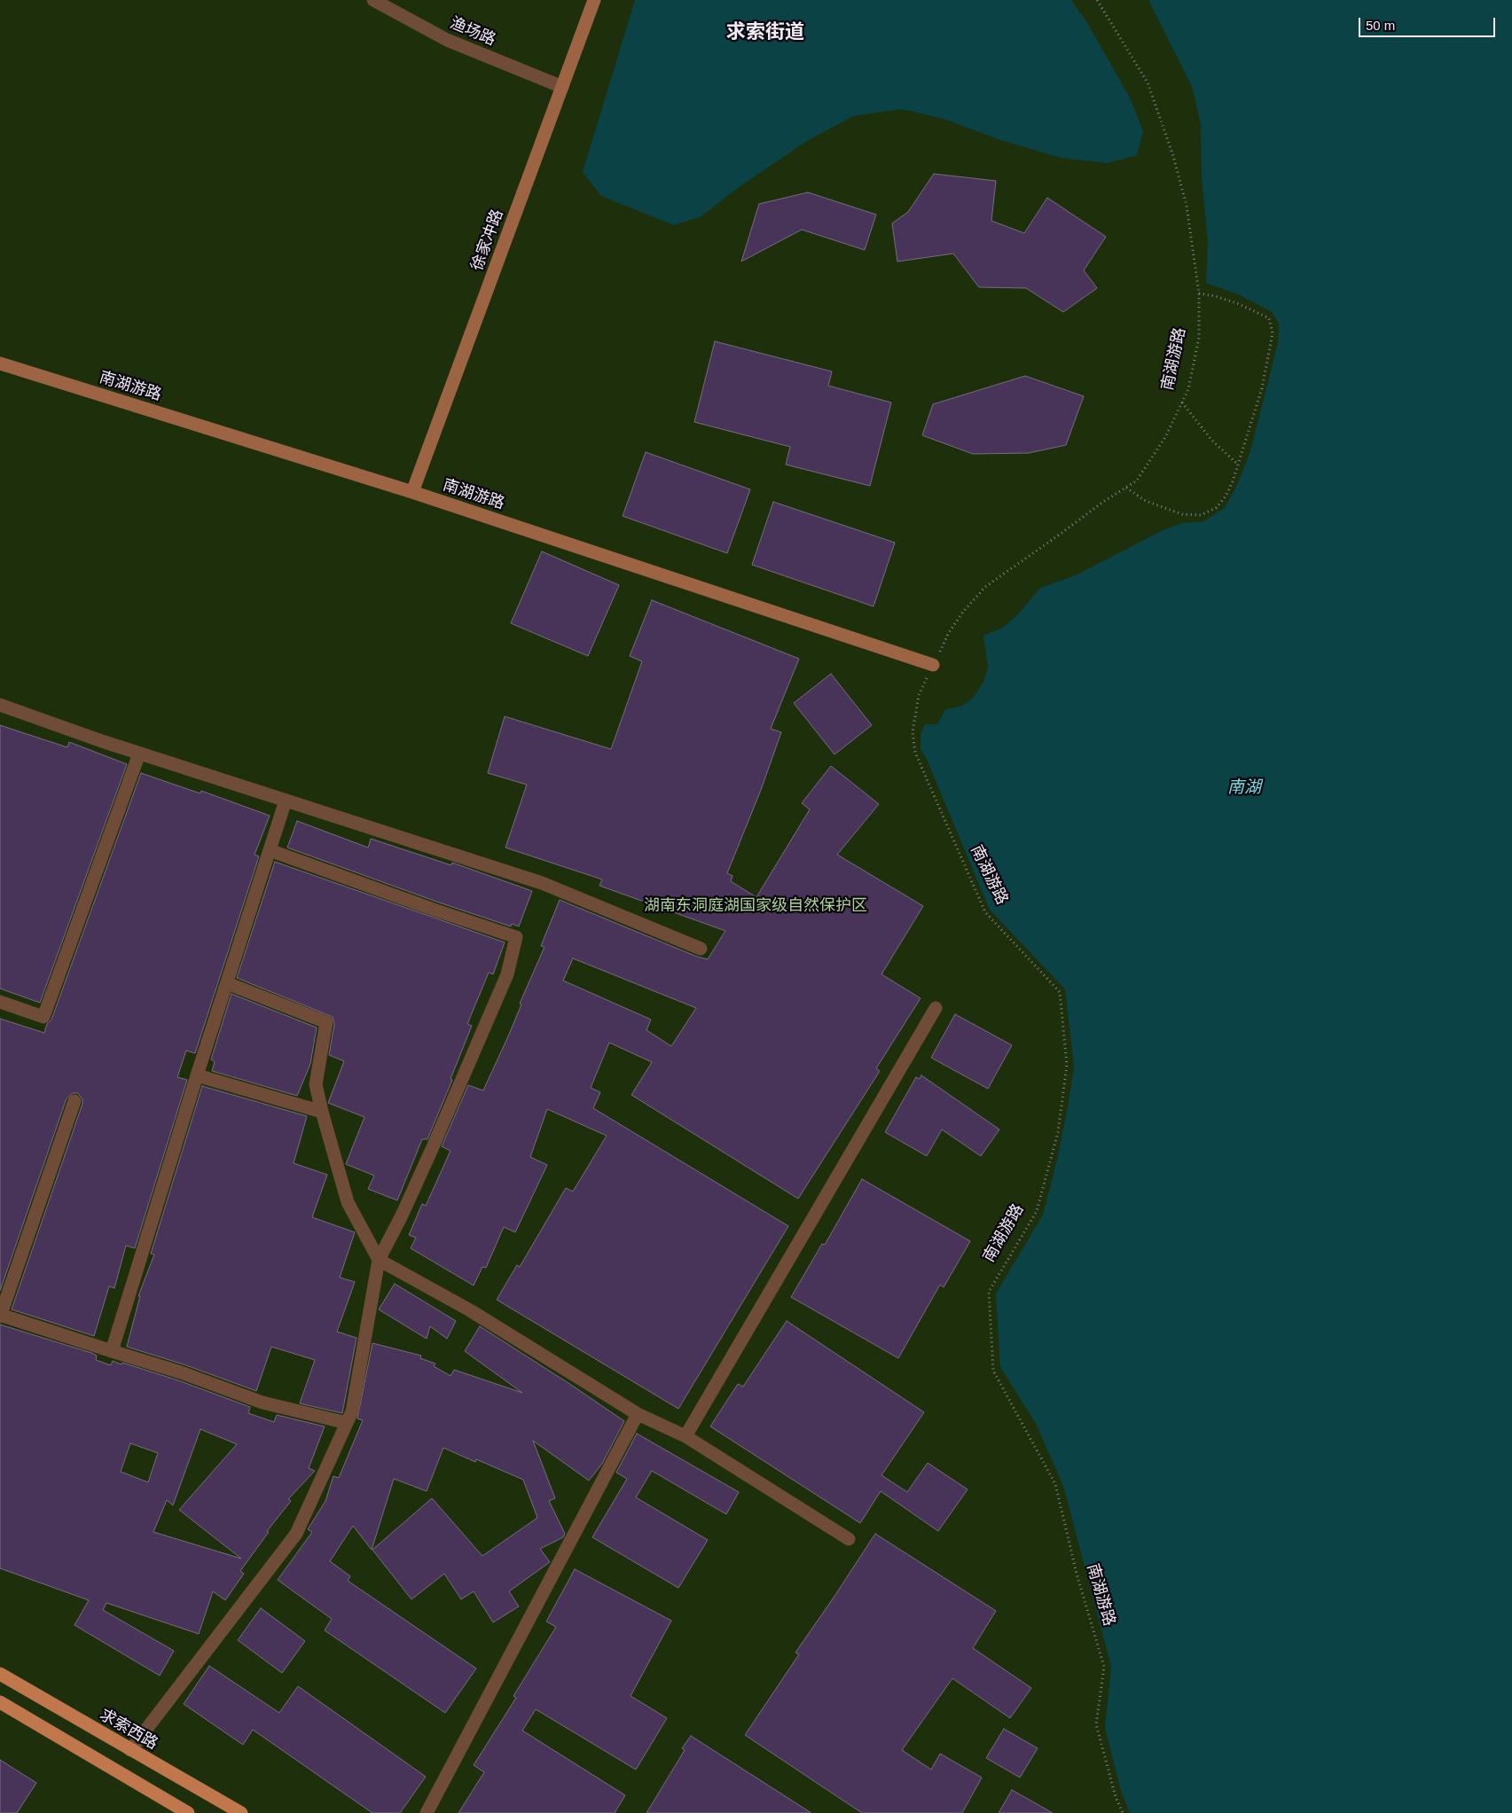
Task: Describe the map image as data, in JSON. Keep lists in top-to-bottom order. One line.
{"streets":{"main road":["求索西路"],"street":["渔场路","徐家冲路","南湖游路"]},"crossings":[["渔场路","徐家冲路"],["徐家冲路","南湖游路"]],"districts":["求索街道"],"water":["南湖"],"parks":["湖南东洞庭湖国家级自然保护区"],"scale_bar":"50 m"}
